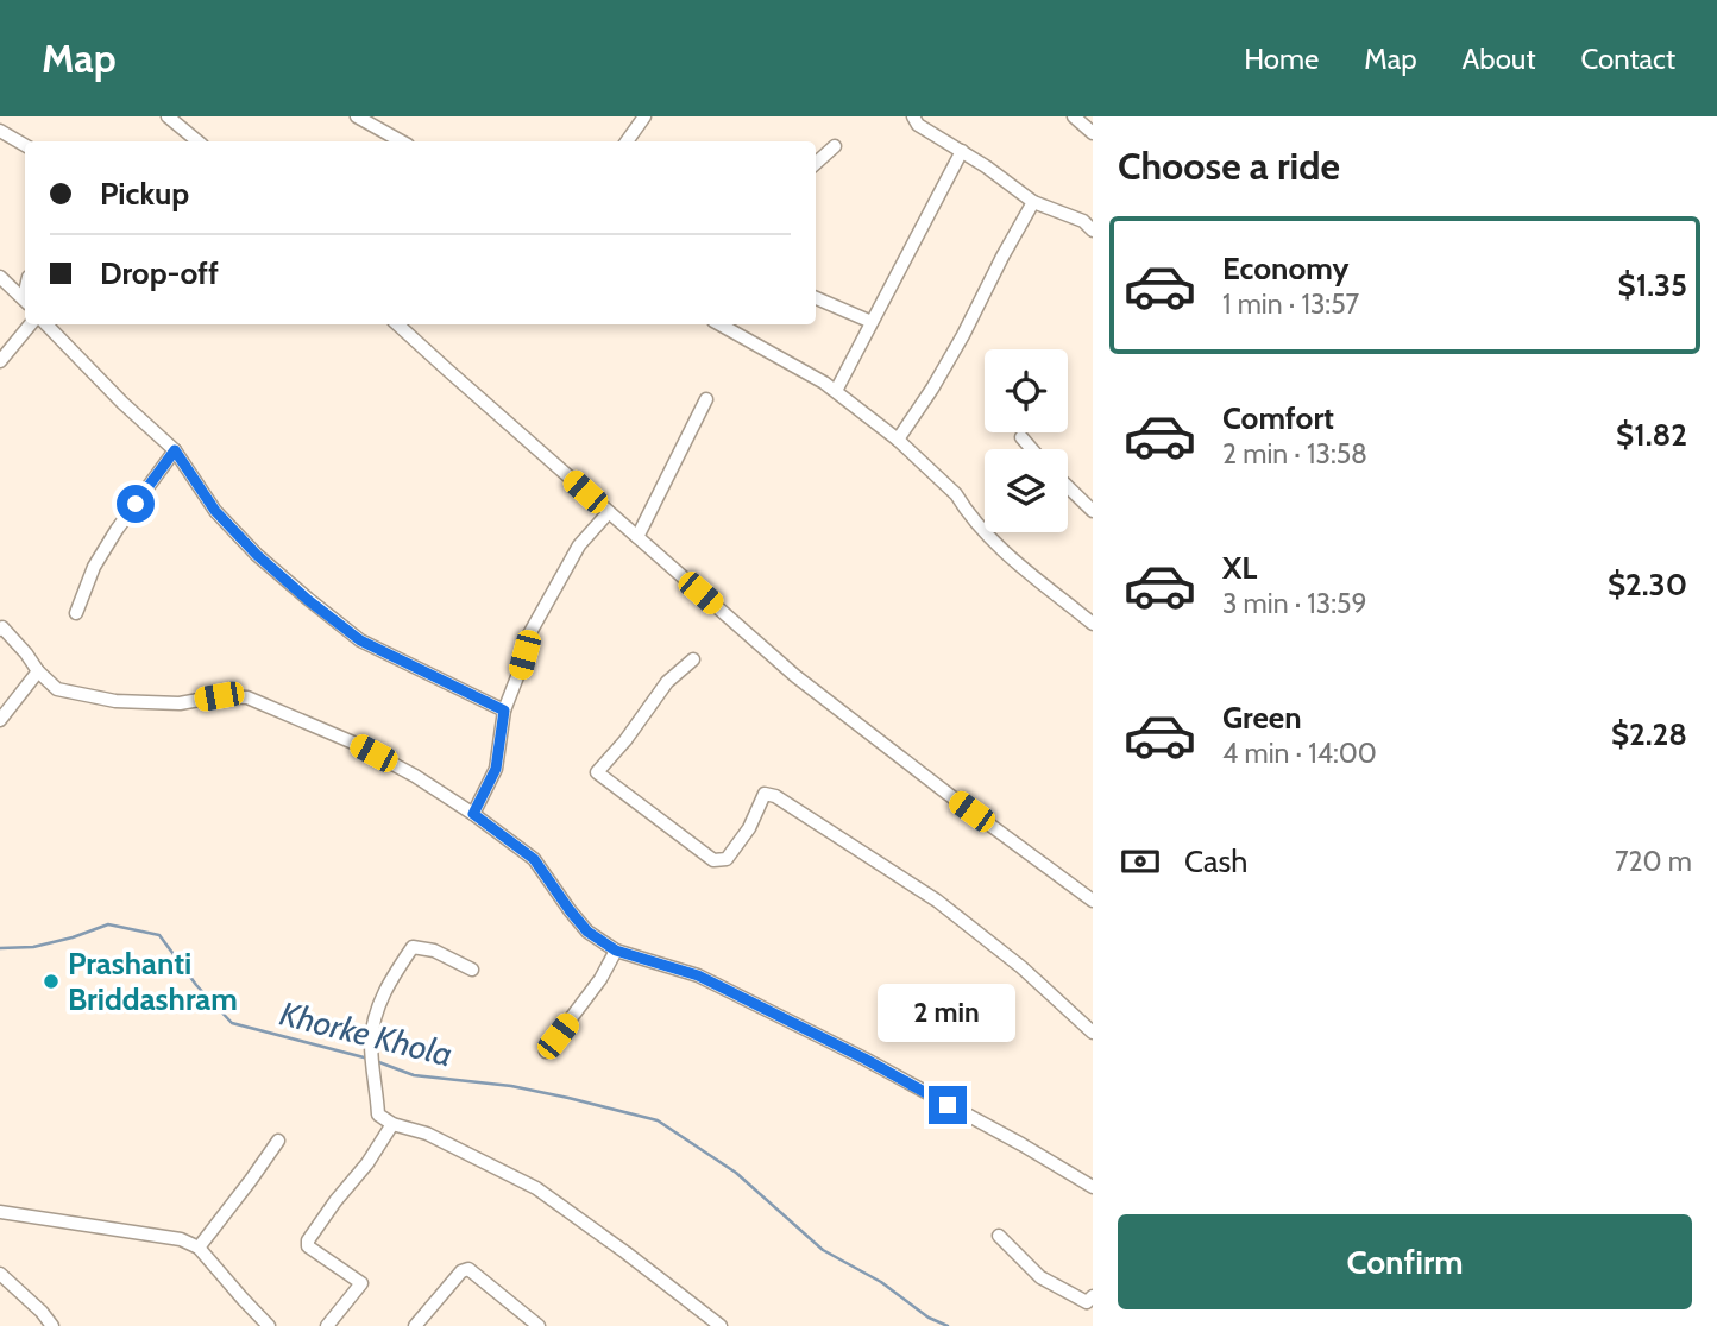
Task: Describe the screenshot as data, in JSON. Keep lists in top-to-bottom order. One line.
{"water":["Khorke Khola"],"places":["Prashanti Briddashram"],"page":{"header":"Map","nav":["Home","Map","About","Contact"],"heading":"Choose a ride","banner":["Pickup","Drop-off"],"list":[{"name":"Economy","note":"1 min · 13:57","value":"$1.35"},{"name":"Comfort","note":"2 min · 13:58","value":"$1.82"},{"name":"XL","note":"3 min · 13:59","value":"$2.30"},{"name":"Green","note":"4 min · 14:00","value":"$2.28"}],"pay":["Cash","720 m"],"bubble":"2 min","buttons":"Confirm"}}
